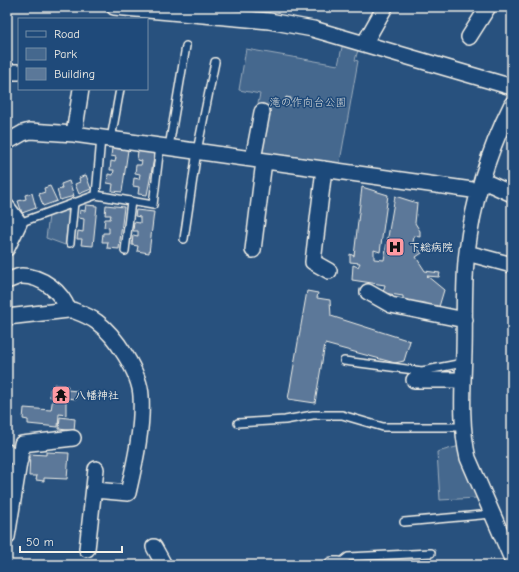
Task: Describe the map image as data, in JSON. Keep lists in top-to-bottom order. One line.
{"parks":["滝の作向台公園"],"places":{"hospital":["下総病院"],"temple":["八幡神社"]},"legend":["Road","Park","Building"],"scale_bar":"50 m"}
